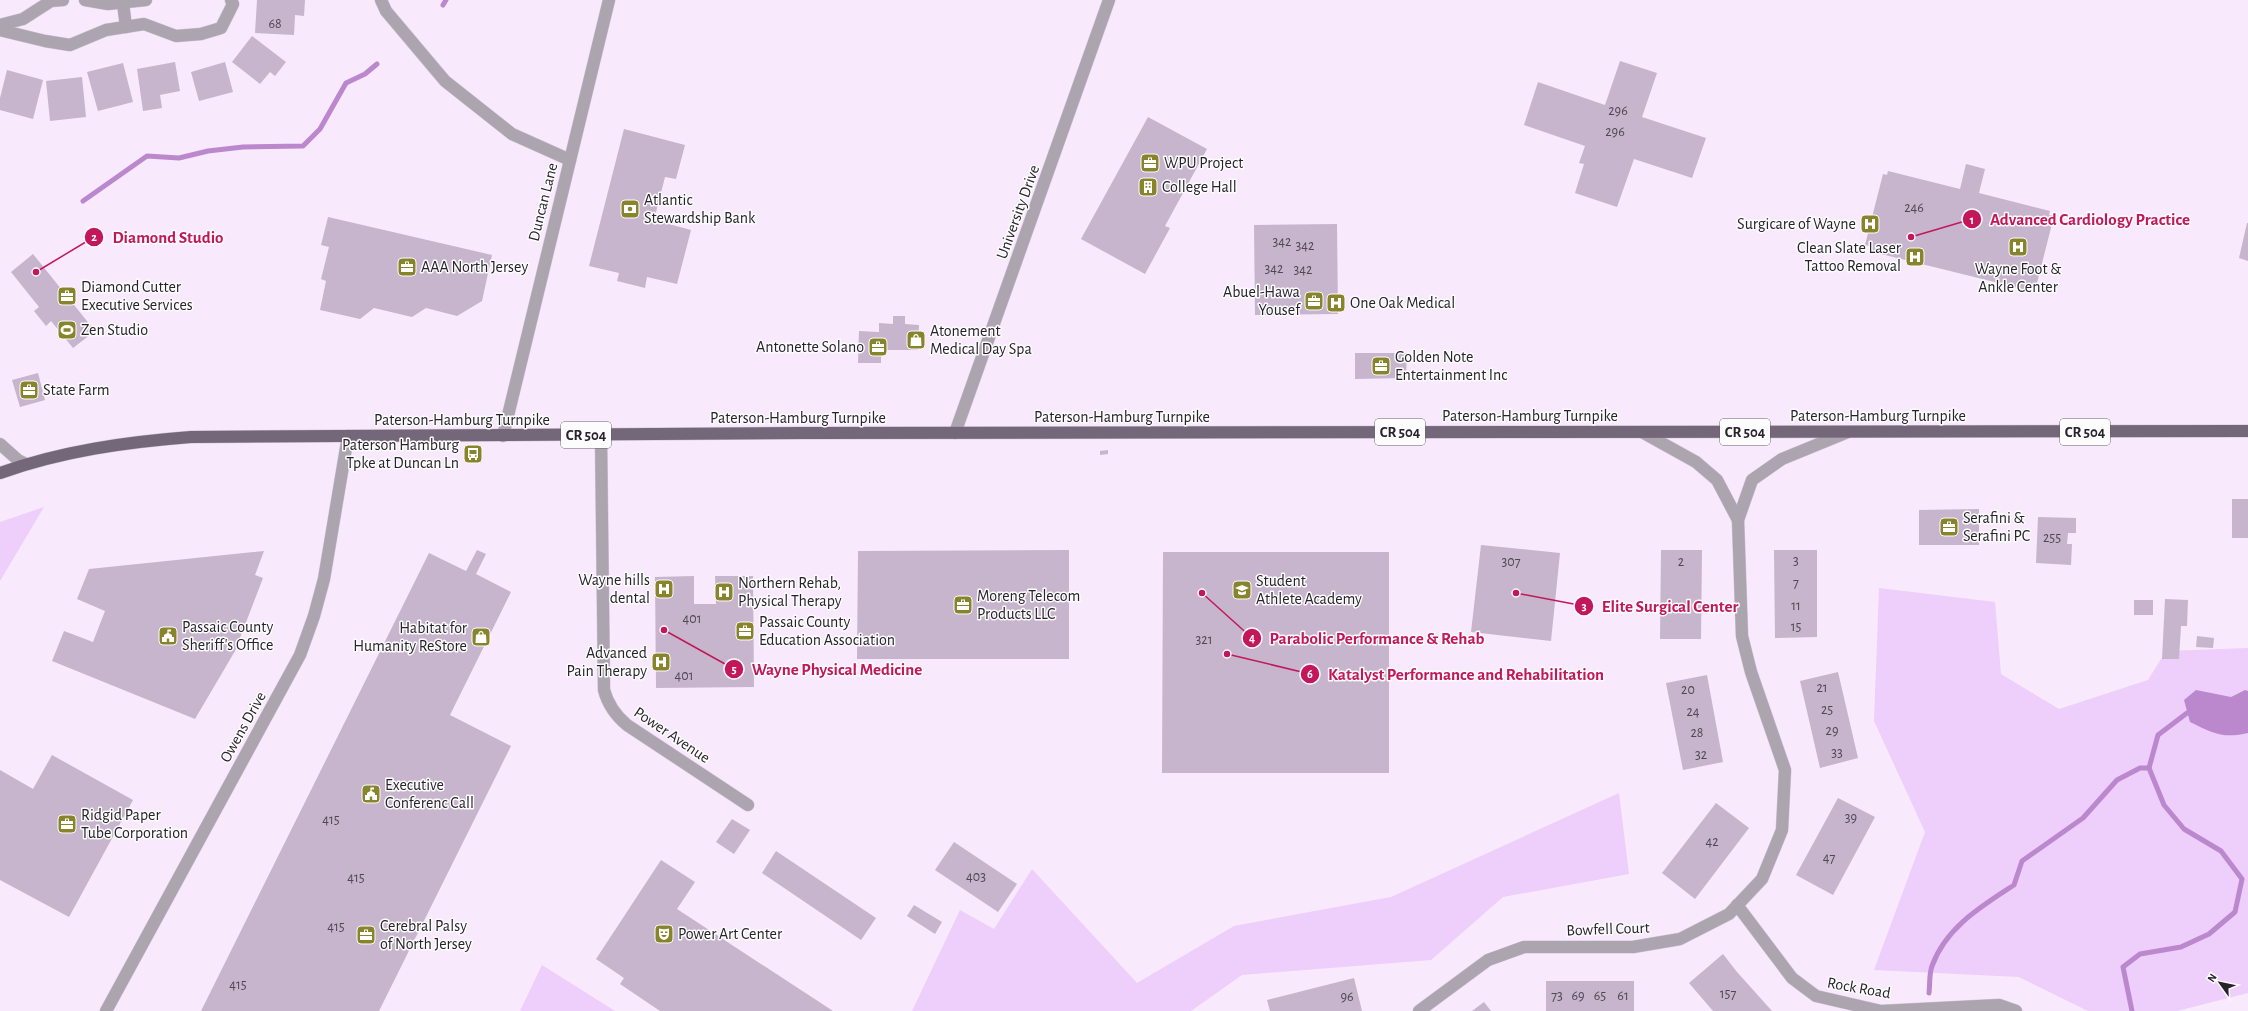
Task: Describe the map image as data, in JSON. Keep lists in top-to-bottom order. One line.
{"streets":{"main road":["Paterson-Hamburg Turnpike","CR 504"],"street":["Duncan Lane","University Drive","Owens Drive","Power Avenue","Bowfell Court","Rock Road"]},"crossings":[["Duncan Lane","Paterson-Hamburg Turnpike"],["University Drive","Paterson-Hamburg Turnpike"],["Paterson-Hamburg Turnpike","Owens Drive"],["Paterson-Hamburg Turnpike","Power Avenue"],["Paterson-Hamburg Turnpike","Bowfell Court"],["Bowfell Court","Rock Road"]],"places":{"office":["WPU Project","AAA North Jersey","Diamond Cutter Executive Services","Abuel-Hawa Yousef","Antonette Solano","Golden Note Entertainment Inc","State Farm","Serafini & Serafini PC","Moreng Telecom Products LLC","Passaic County Education Association","Ridgid Paper Tube Corporation","Cerebral Palsy of North Jersey"],"building":["College Hall"],"bank":["Atlantic Stewardship Bank"],"hospital":["Surgicare of Wayne","Wayne Foot & Ankle Center","Clean Slate Laser Tattoo Removal","One Oak Medical","Wayne hills dental","Northern Rehab, Physical Therapy","Advanced Pain Therapy"],"other":["Advanced Cardiology Practice","Diamond Studio","Parabolic Performance & Rehab","Elite Surgical Center","Wayne Physical Medicine","Katalyst Performance and Rehabilitation"],"sports":["Zen Studio"],"shop":["Atonement Medical Day Spa","Habitat for Humanity ReStore"],"bus stop":["Paterson Hamburg Tpke at Duncan Ln"],"school or university":["Student Athlete Academy"],"public building":["Passaic County Sheriff's Office","Executive Conferenc Call"],"theatre":["Power Art Center"]},"house_numbers":["68","296","296","246","342","342","342","342","255","3","307","2","7","11","401","15","321","401","21","20","25","24","29","28","33","32","39","415","42","47","403","415","415","415","157","73","69","65","61","96"],"north":"top left"}
